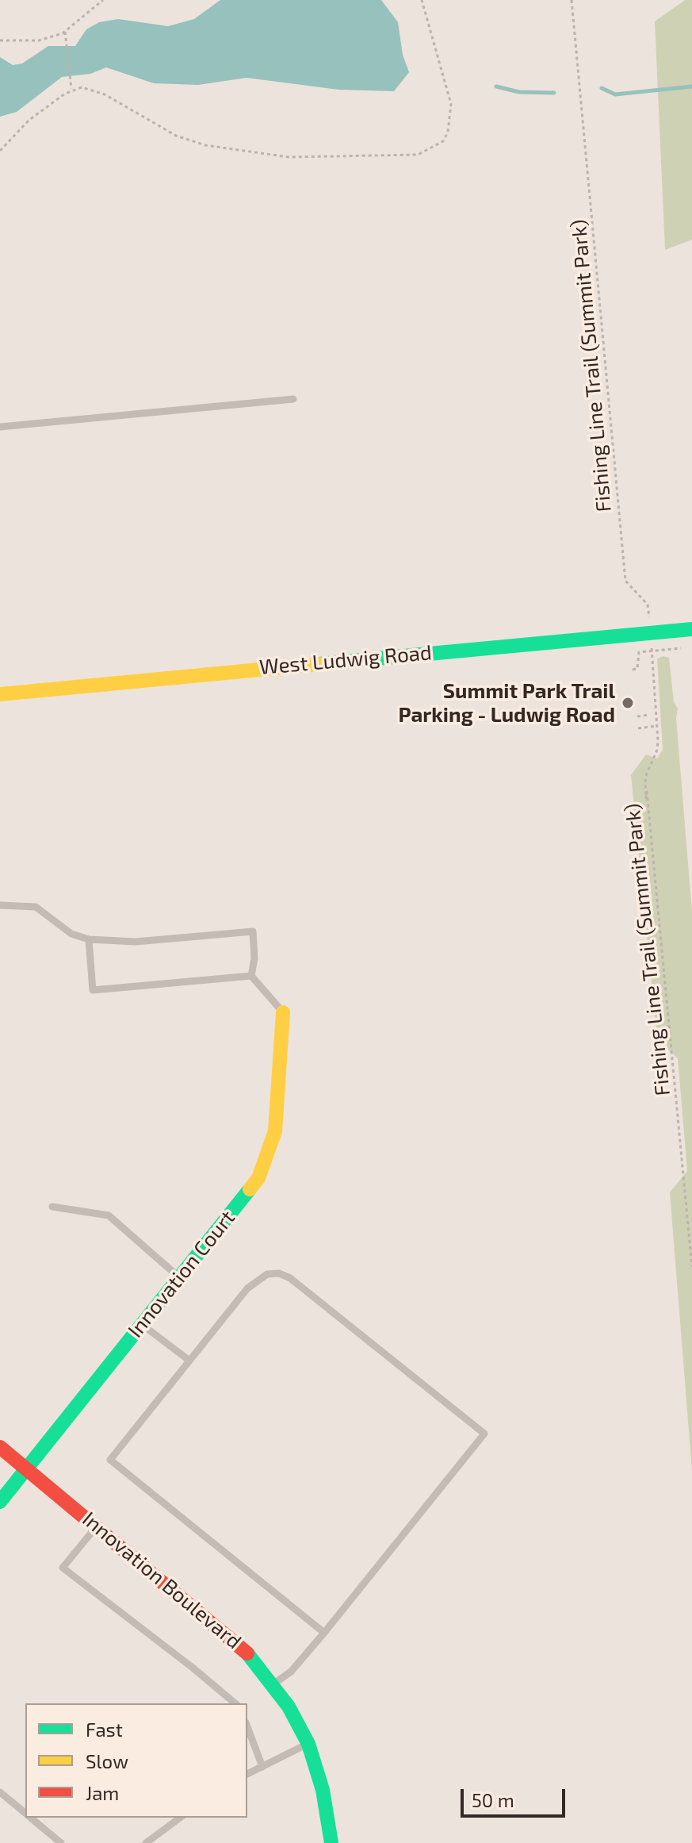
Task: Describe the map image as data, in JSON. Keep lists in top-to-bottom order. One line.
{"streets":{"street":["West Ludwig Road","Innovation Court","Innovation Boulevard"],"path":["Fishing Line Trail (Summit Park)"]},"crossings":[["Innovation Court","Innovation Boulevard"]],"places":["Summit Park Trail Parking - Ludwig Road"],"legend":["Fast","Slow","Jam"],"scale_bar":"50 m"}
